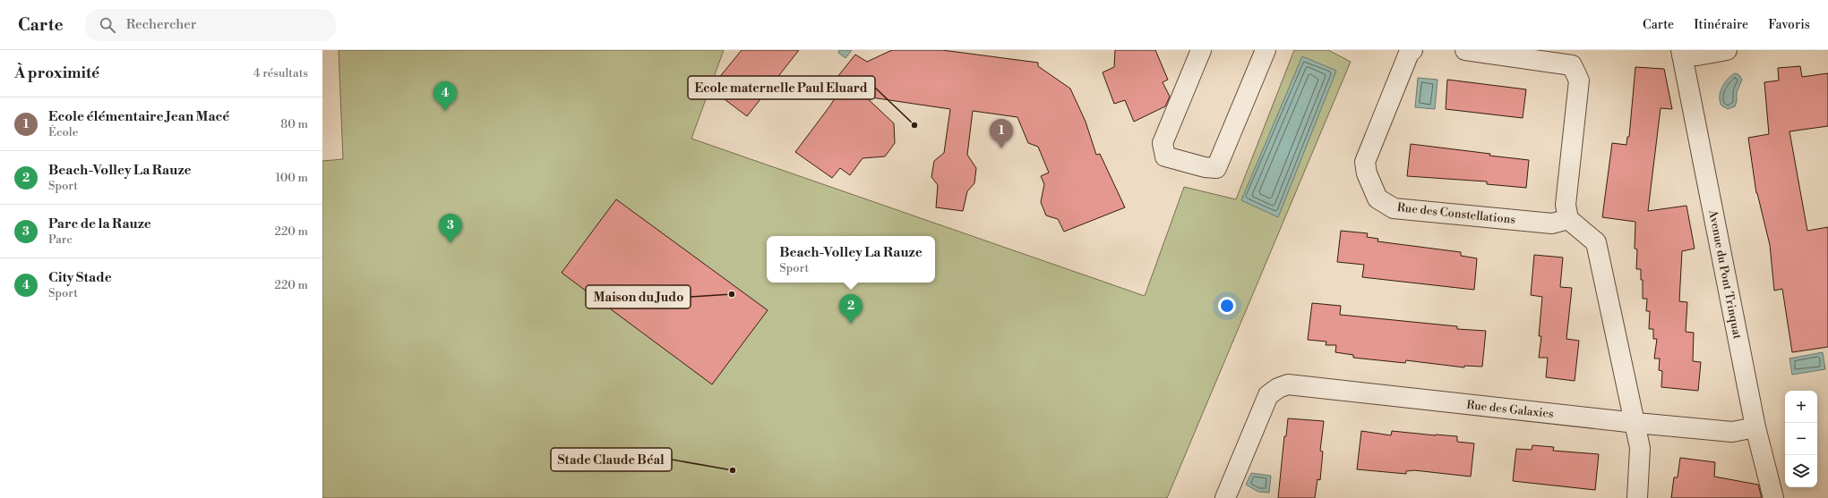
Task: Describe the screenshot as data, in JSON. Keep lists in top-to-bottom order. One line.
{"streets":{"street":["Rue des Constellations","Avenue du Pont Trinquat","Rue des Galaxies"]},"crossings":[["Avenue du Pont Trinquat","Rue des Galaxies"]],"places":["Ecole maternelle Paul Eluard","Maison du Judo","Stade Claude Béal"],"page":{"header":"Carte","search":"Rechercher","nav":["Carte","Itinéraire","Favoris"],"heading":["À proximité","4 résultats"],"pins":["4","1","3","2"],"list":[{"mark":"1","name":"Ecole élémentaire Jean Macé","note":"École","value":"80 m"},{"mark":"2","name":"Beach-Volley La Rauze","note":"Sport","value":"100 m"},{"mark":"3","name":"Parc de la Rauze","note":"Parc","value":"220 m"},{"mark":"4","name":"City Stade","note":"Sport","value":"220 m"}],"popup":["Beach-Volley La Rauze","Sport"],"map_buttons":["+","−"]}}
